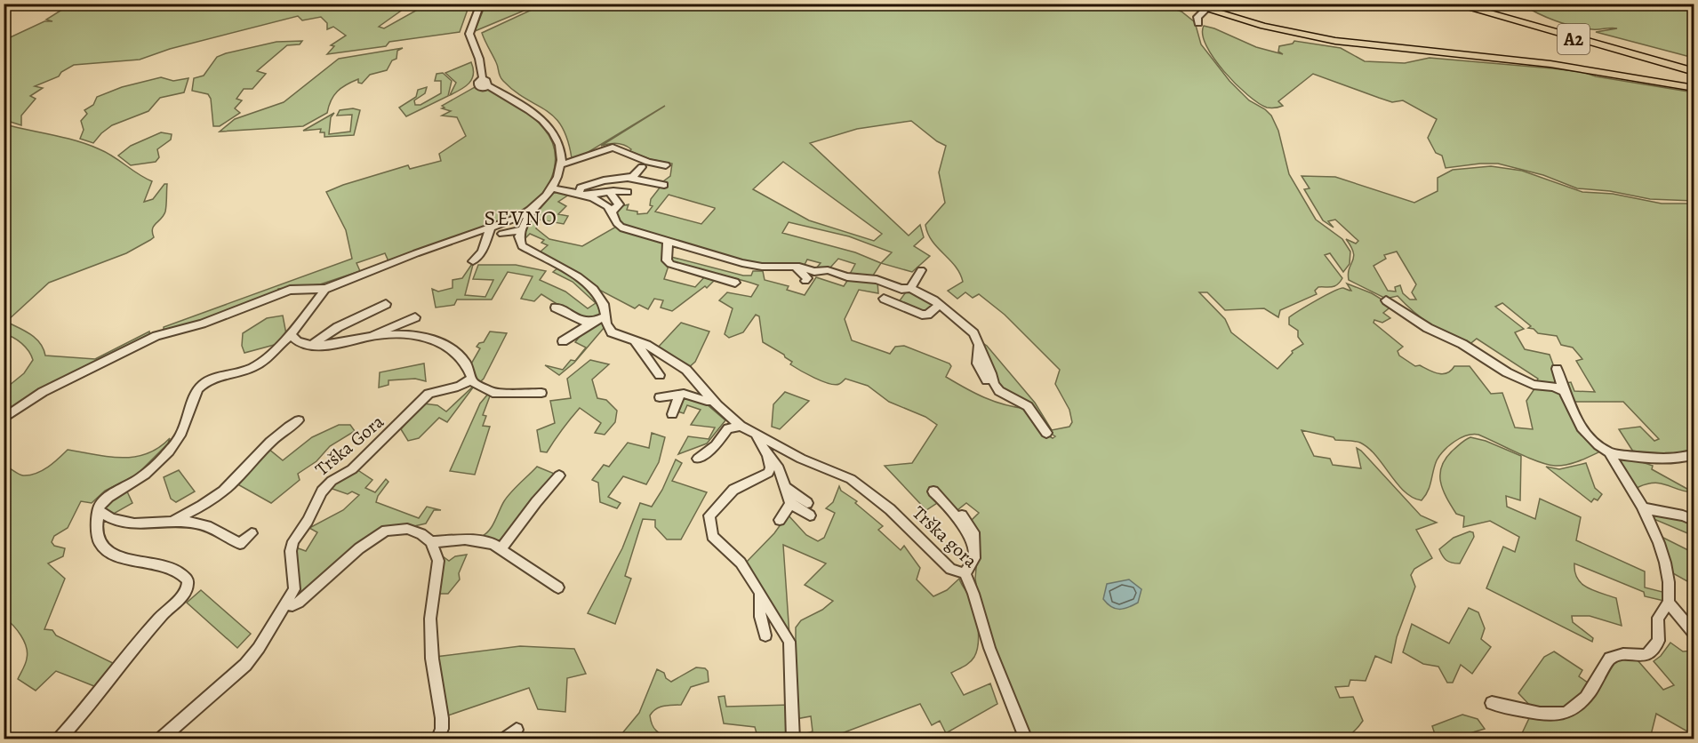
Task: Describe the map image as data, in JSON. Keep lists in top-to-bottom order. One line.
{"streets":{"highway":["A2"],"street":["Trška Gora","Trška gora"]},"crossings":[["Trška Gora","Trška gora"]],"districts":["SEVNO"]}
